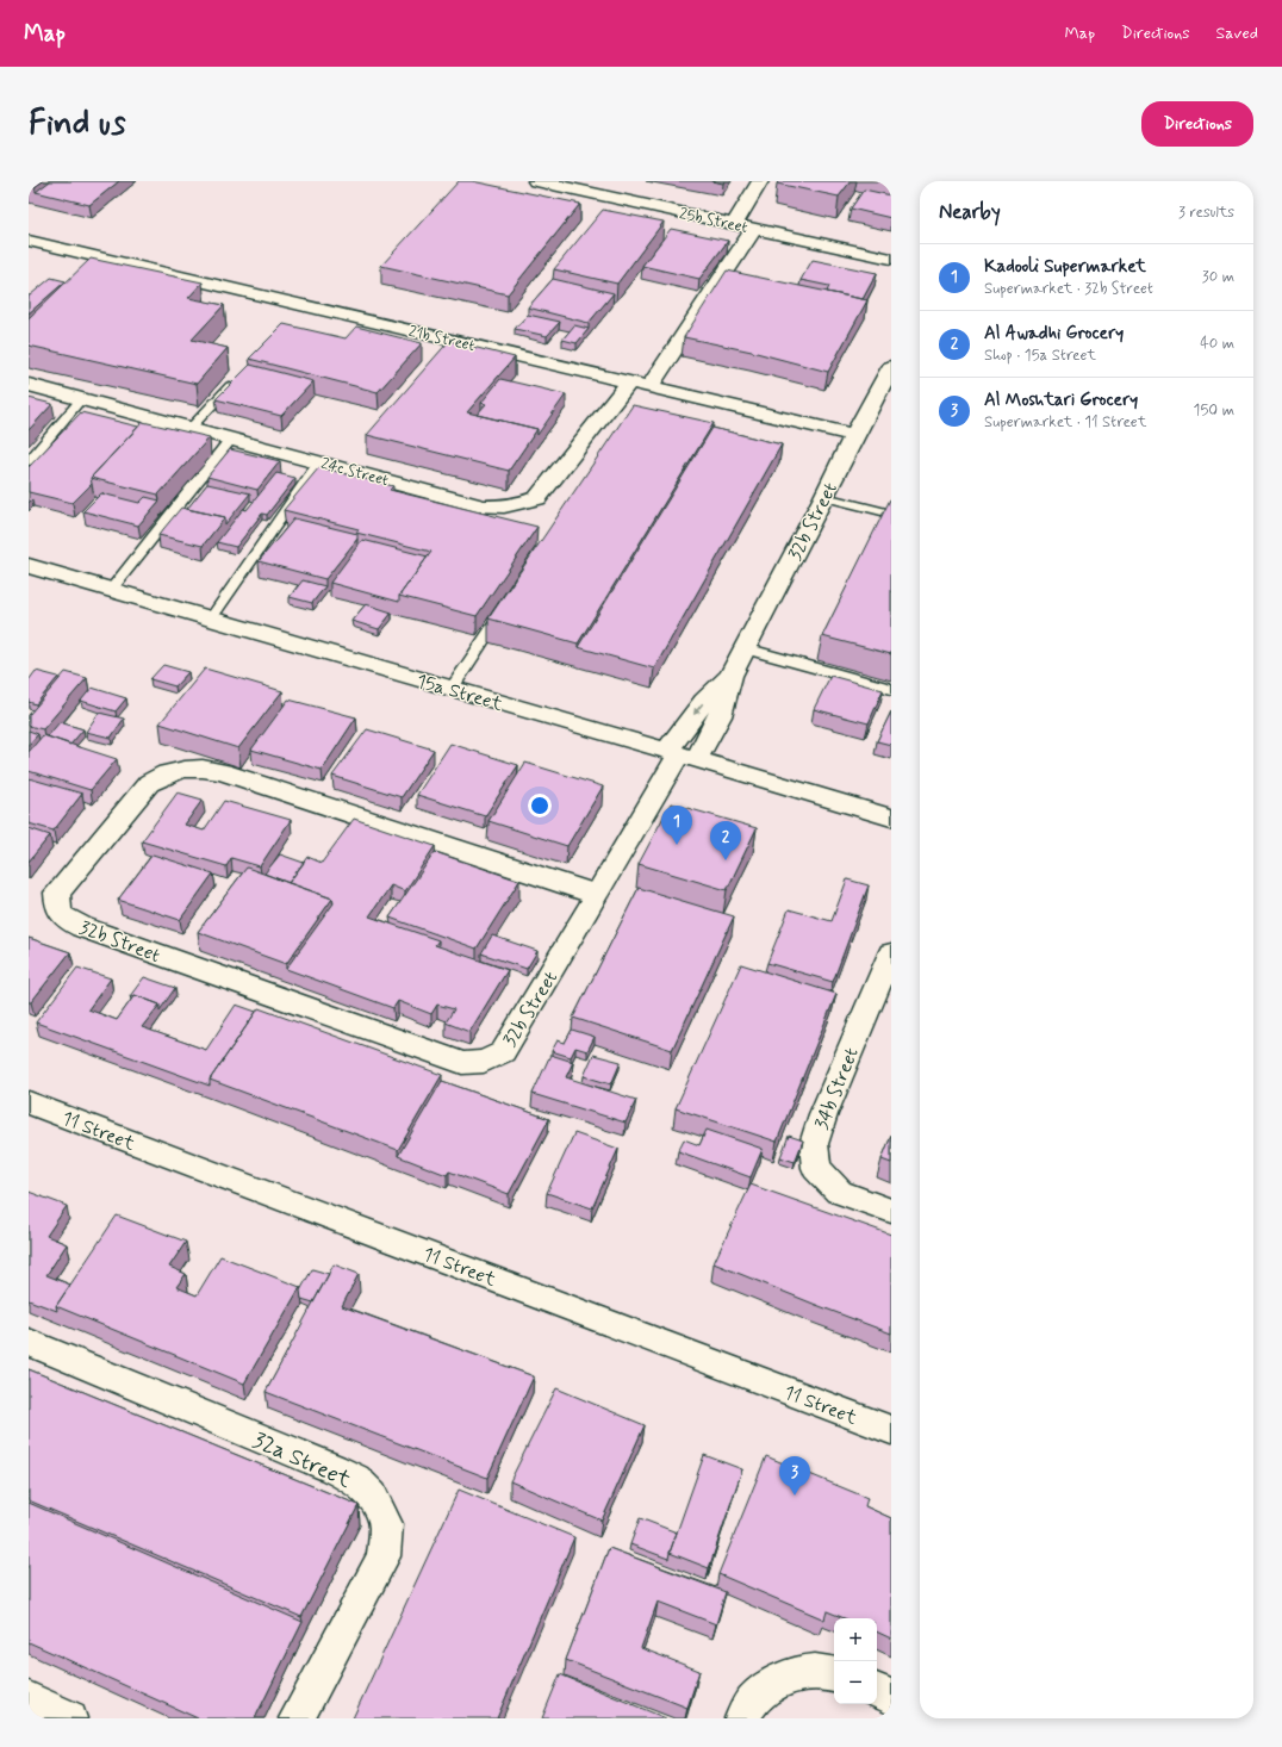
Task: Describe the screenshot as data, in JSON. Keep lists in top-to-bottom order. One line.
{"streets":{"street":["25b Street","21b Street","24c Street","32b Street","15a Street","34b Street","11 Street","32a Street"]},"crossings":[["25b Street","24c Street"],["21b Street","24c Street"],["21b Street","32b Street"],["32b Street","15a Street"]],"page":{"header":"Map","nav":["Map","Directions","Saved"],"buttons":"Directions","title":"Find us","heading":["Nearby","3 results"],"list":[{"mark":"1","name":"Kadooli Supermarket","note":"Supermarket · 32b Street","value":"30 m"},{"mark":"2","name":"Al Awadhi Grocery","note":"Shop · 15a Street","value":"40 m"},{"mark":"3","name":"Al Moshtari Grocery","note":"Supermarket · 11 Street","value":"150 m"}],"pins":["1","2","3"],"map_buttons":["+","−"]}}
